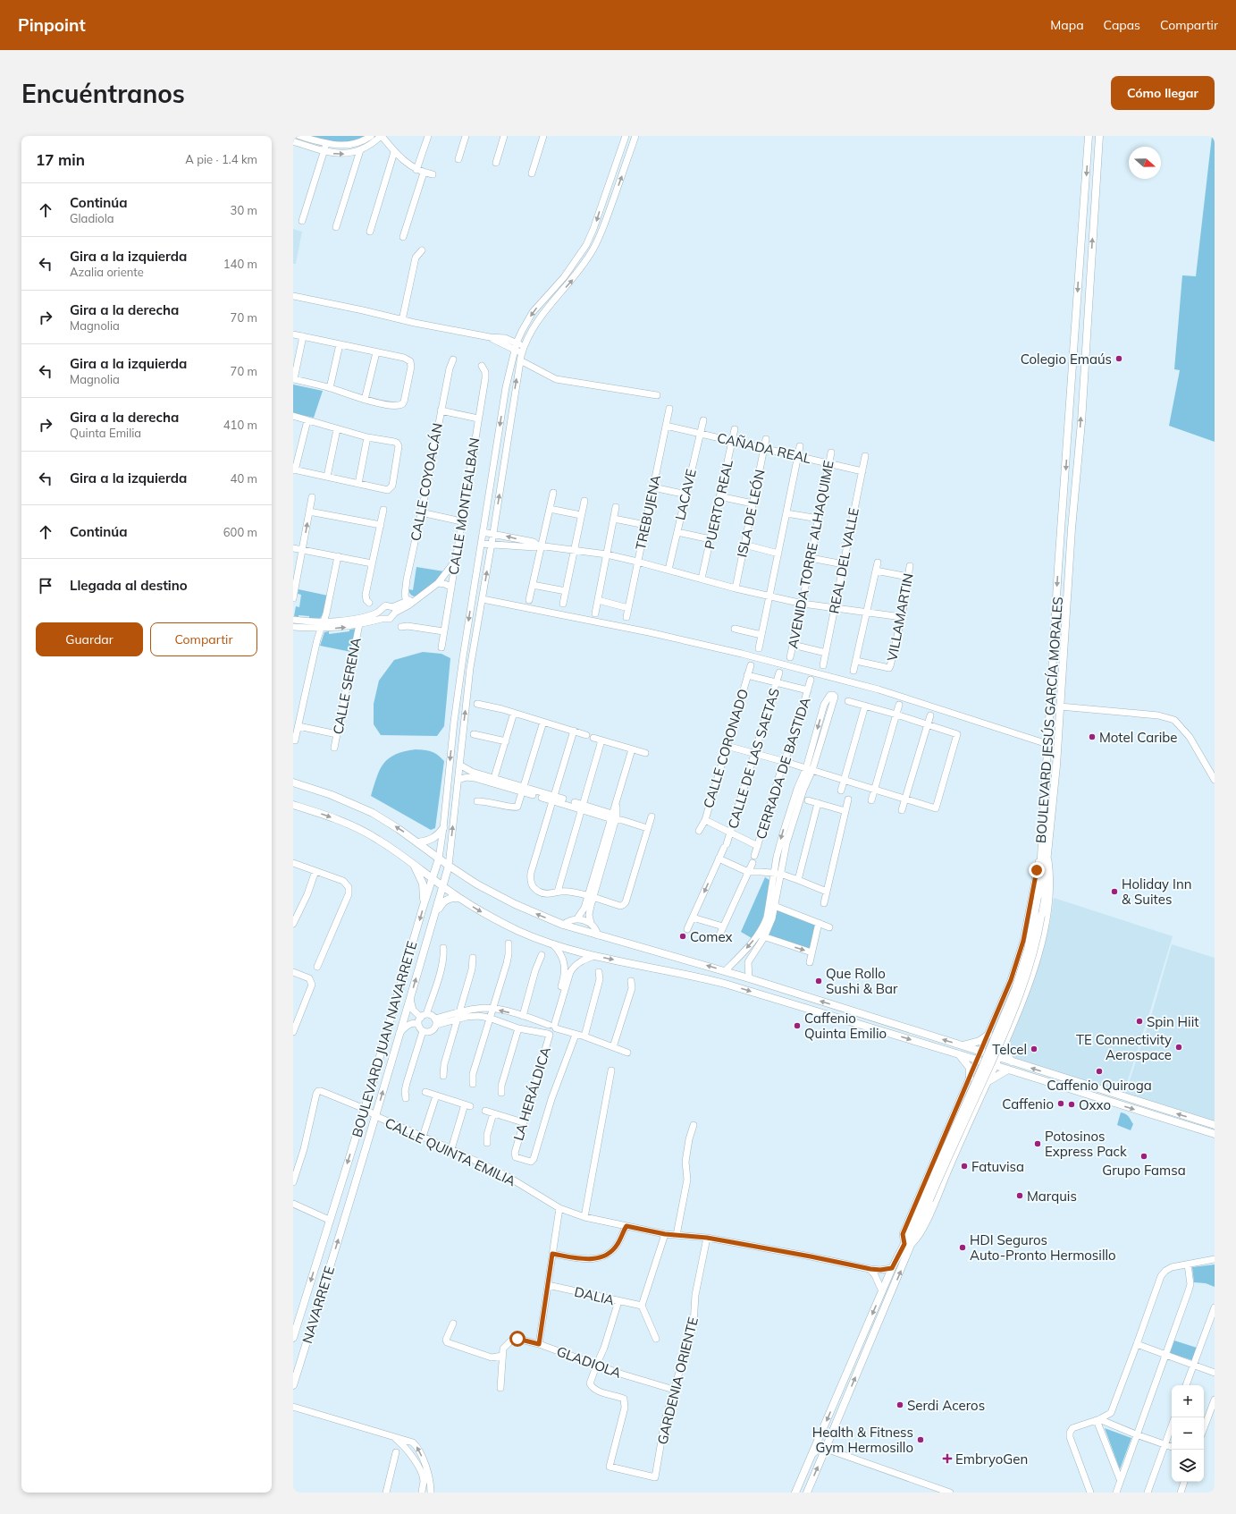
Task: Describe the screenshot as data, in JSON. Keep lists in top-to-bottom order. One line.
{"streets":{"main road":["BOULEVARD JESÚS GARCÍA MORALES","BOULEVARD JUAN NAVARRETE","NAVARRETE"],"street":["CAÑADA REAL","CALLE COYOACÁN","LACAVE","PUERTO REAL","CALLE MONTEALBAN","TREBUJENA","ISLA DE LEÓN","AVENIDA TORRE ALHAQUIME","REAL DEL VALLE","VILLAMARTIN","CALLE SERENA","CALLE CORONADO","CALLE DE LAS SAETAS","CERRADA DE BASTIDA","LA HERÁLDICA","CALLE QUINTA EMILIA","DALIA","GLADIOLA","GARDENIA ORIENTE"]},"crossings":[["CAÑADA REAL","LACAVE"],["CAÑADA REAL","PUERTO REAL"],["CAÑADA REAL","TREBUJENA"],["CAÑADA REAL","ISLA DE LEÓN"],["CAÑADA REAL","AVENIDA TORRE ALHAQUIME"],["CAÑADA REAL","REAL DEL VALLE"],["BOULEVARD JESÚS GARCÍA MORALES","CALLE QUINTA EMILIA"],["BOULEVARD JUAN NAVARRETE","CALLE QUINTA EMILIA"],["BOULEVARD JUAN NAVARRETE","NAVARRETE"],["CALLE QUINTA EMILIA","GARDENIA ORIENTE"],["GLADIOLA","GARDENIA ORIENTE"]],"places":{"other":["Colegio Emaús","Motel Caribe","Holiday Inn & Suites","Comex","Que Rollo Sushi & Bar","Spin Hiit","Caffenio Quinta Emilio","TE Connectivity Aerospace","Telcel","Caffenio Quiroga","Caffenio","Oxxo","Potosinos Express Pack","Grupo Famsa","Fatuvisa","Marquis","HDI Seguros Auto-Pronto Hermosillo","Serdi Aceros","Health & Fitness Gym Hermosillo"],"health":["EmbryoGen"]},"north":"right","page":{"header":"Pinpoint","nav":["Mapa","Capas","Compartir"],"buttons":["Cómo llegar",["Guardar","Compartir"]],"title":"Encuéntranos","heading":["17 min","A pie · 1.4 km"],"list":[["Continúa","Gladiola","30 m"],["Gira a la izquierda","Azalia oriente","140 m"],["Gira a la derecha","Magnolia","70 m"],["Gira a la izquierda","Magnolia","70 m"],["Gira a la derecha","Quinta Emilia","410 m"],["Gira a la izquierda","40 m"],["Continúa","600 m"],"Llegada al destino"],"map_buttons":["+","−"]}}
